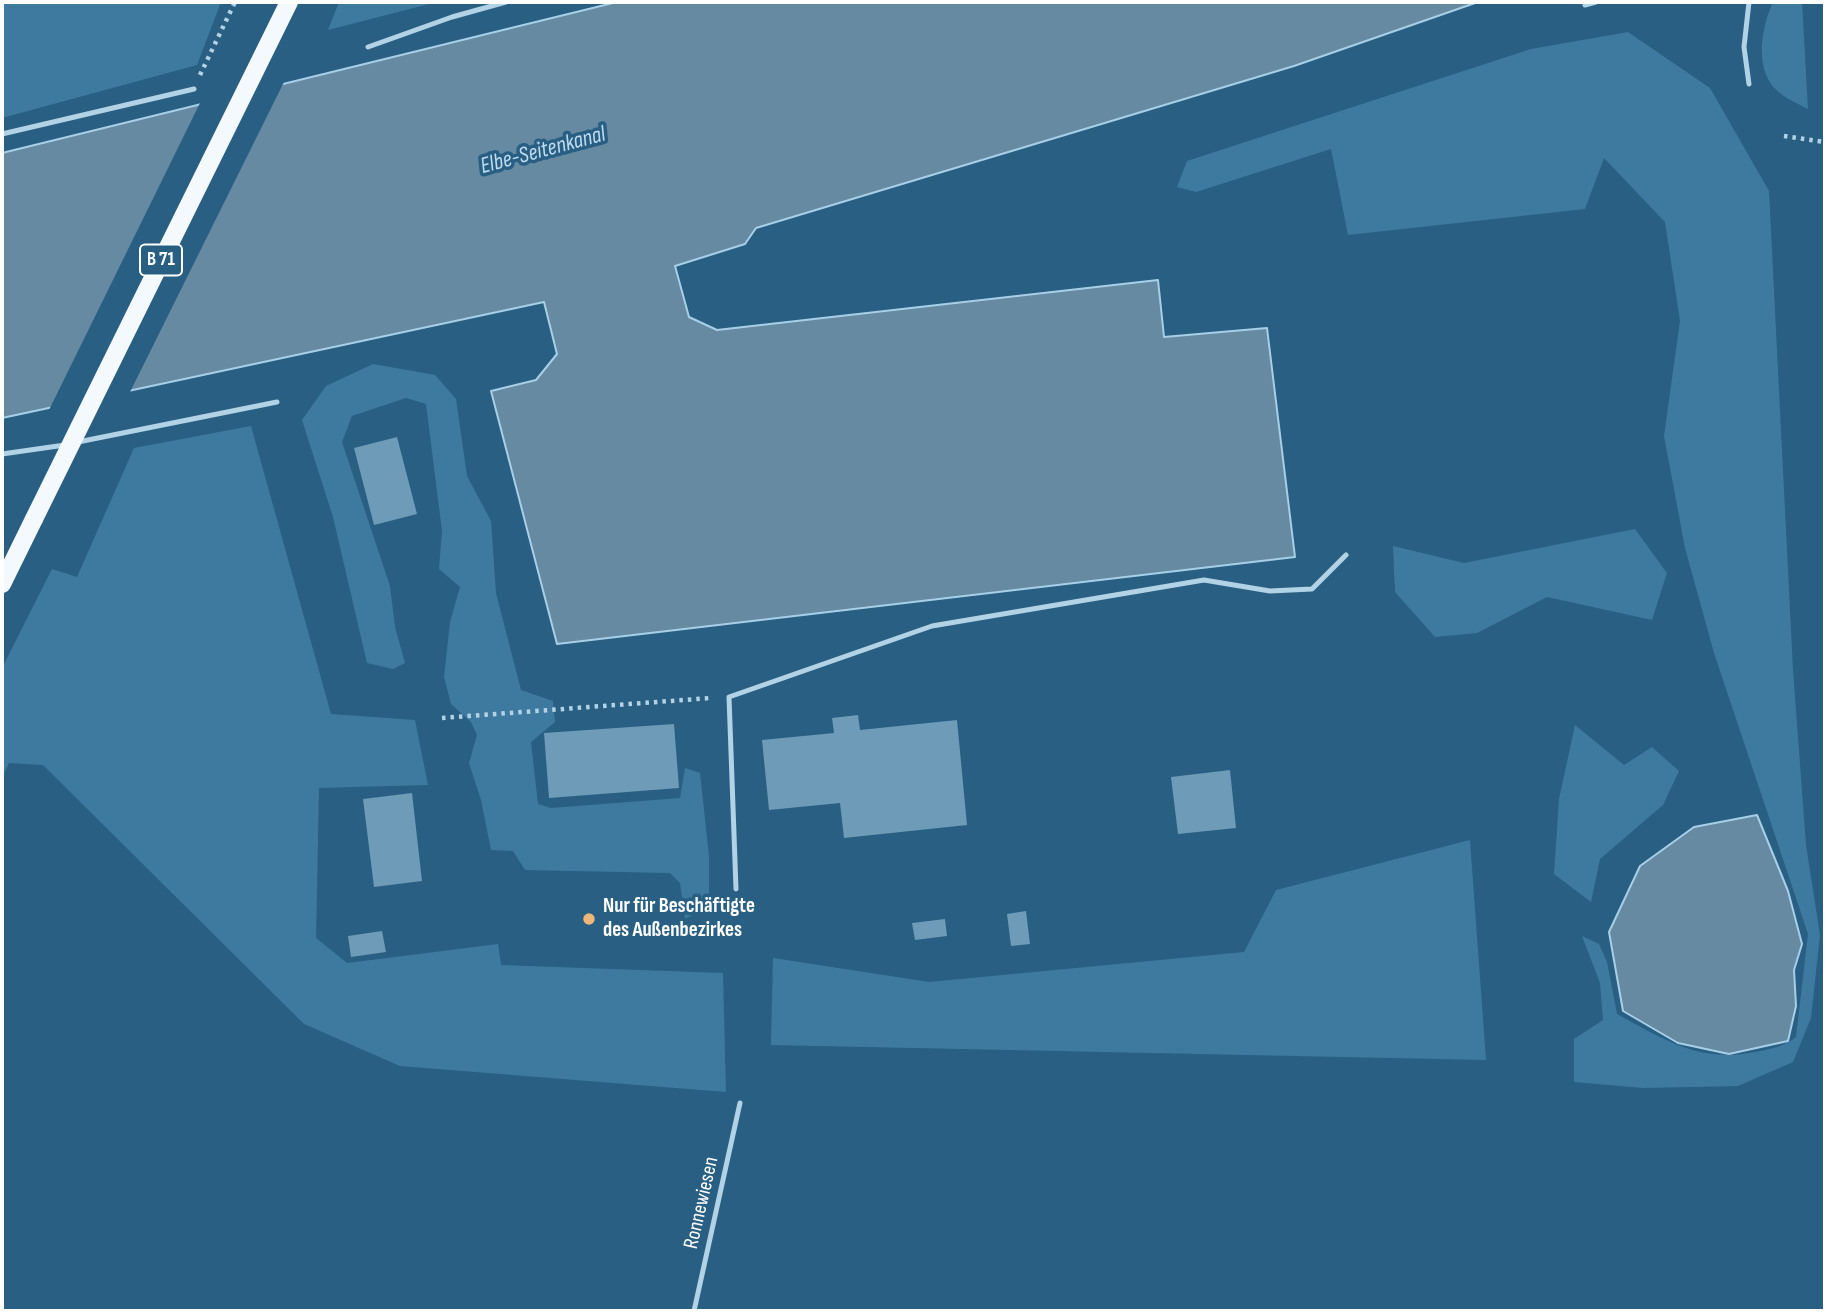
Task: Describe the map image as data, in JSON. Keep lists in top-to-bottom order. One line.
{"streets":{"main road":["B 71"],"lane":["Ronnewiesen"]},"water":["Elbe-Seitenkanal"],"places":["Nur für Beschäftigte des Außenbezirkes"]}
